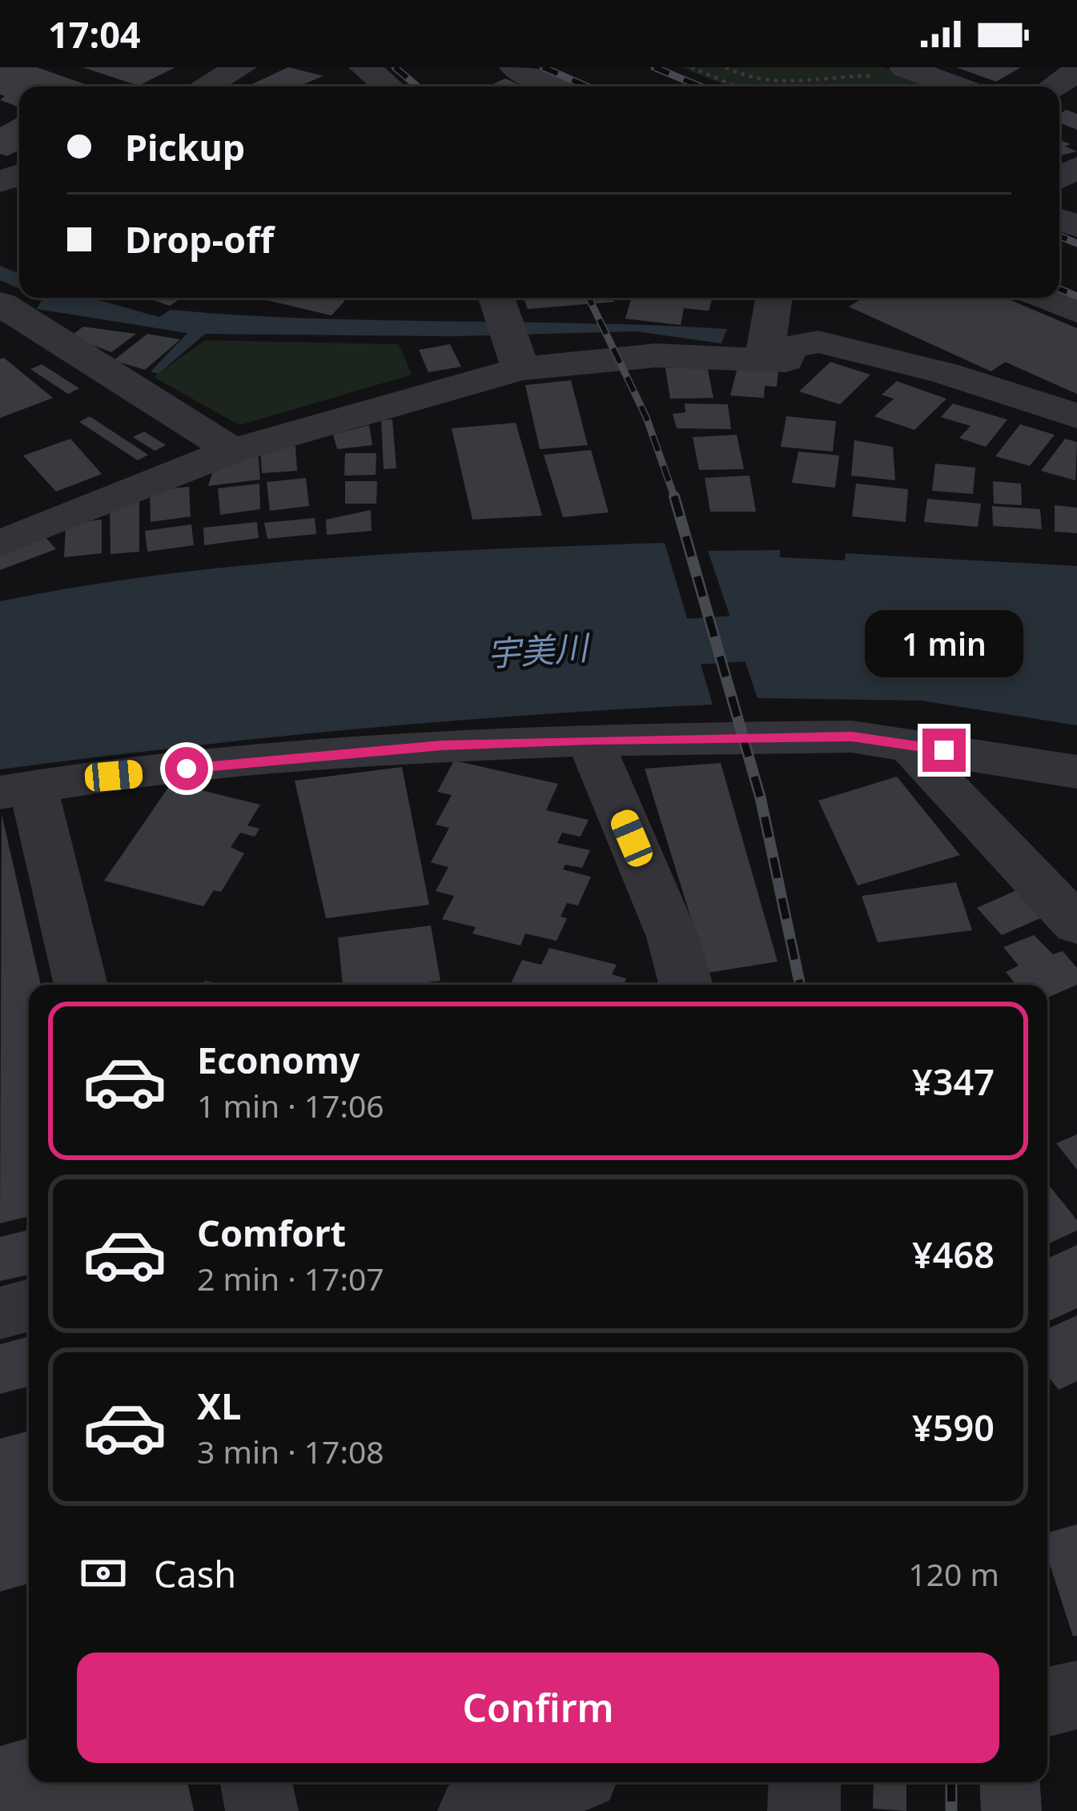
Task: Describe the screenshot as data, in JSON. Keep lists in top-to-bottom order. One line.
{"water":["宇美川"],"page":{"status":"17:04","banner":["Pickup","Drop-off"],"bubble":"1 min","list":[{"name":"Economy","note":"1 min · 17:06","value":"¥347"},{"name":"Comfort","note":"2 min · 17:07","value":"¥468"},{"name":"XL","note":"3 min · 17:08","value":"¥590"}],"pay":["Cash","120 m"],"buttons":"Confirm"}}
